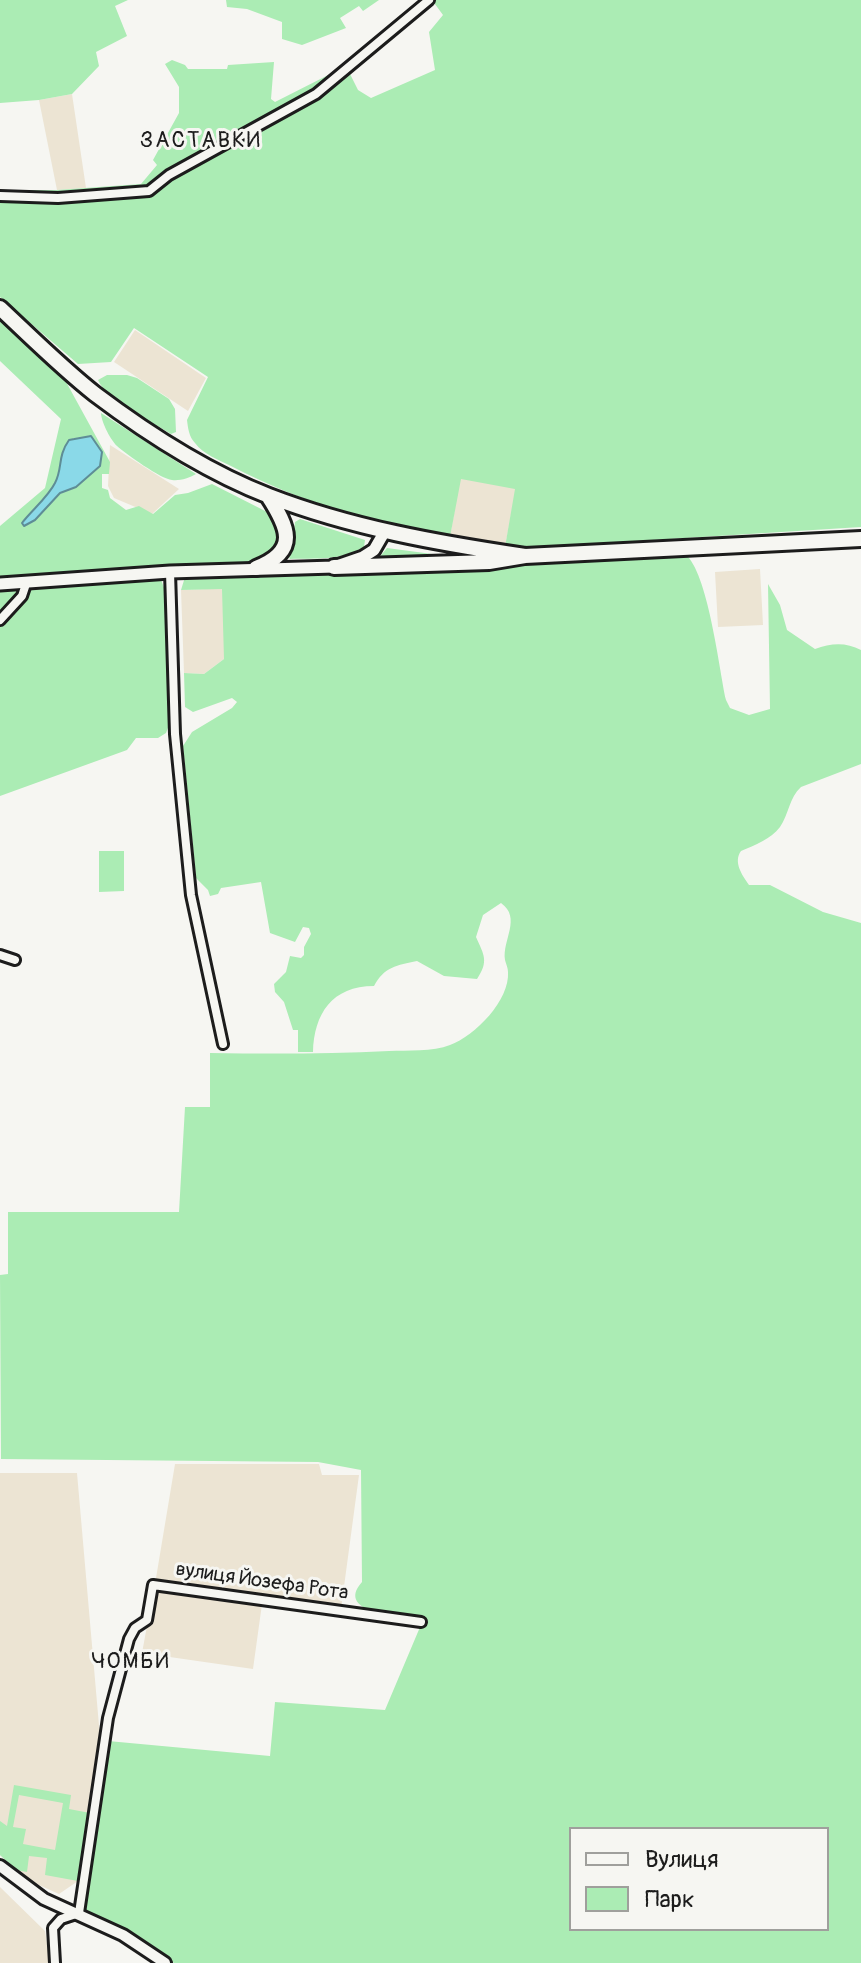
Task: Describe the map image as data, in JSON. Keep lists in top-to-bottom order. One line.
{"streets":{"street":["вулиця Йозефа Рота"]},"districts":["ЗАСТАВКИ","ЧОМБИ"],"legend":["Вулиця","Парк"]}
